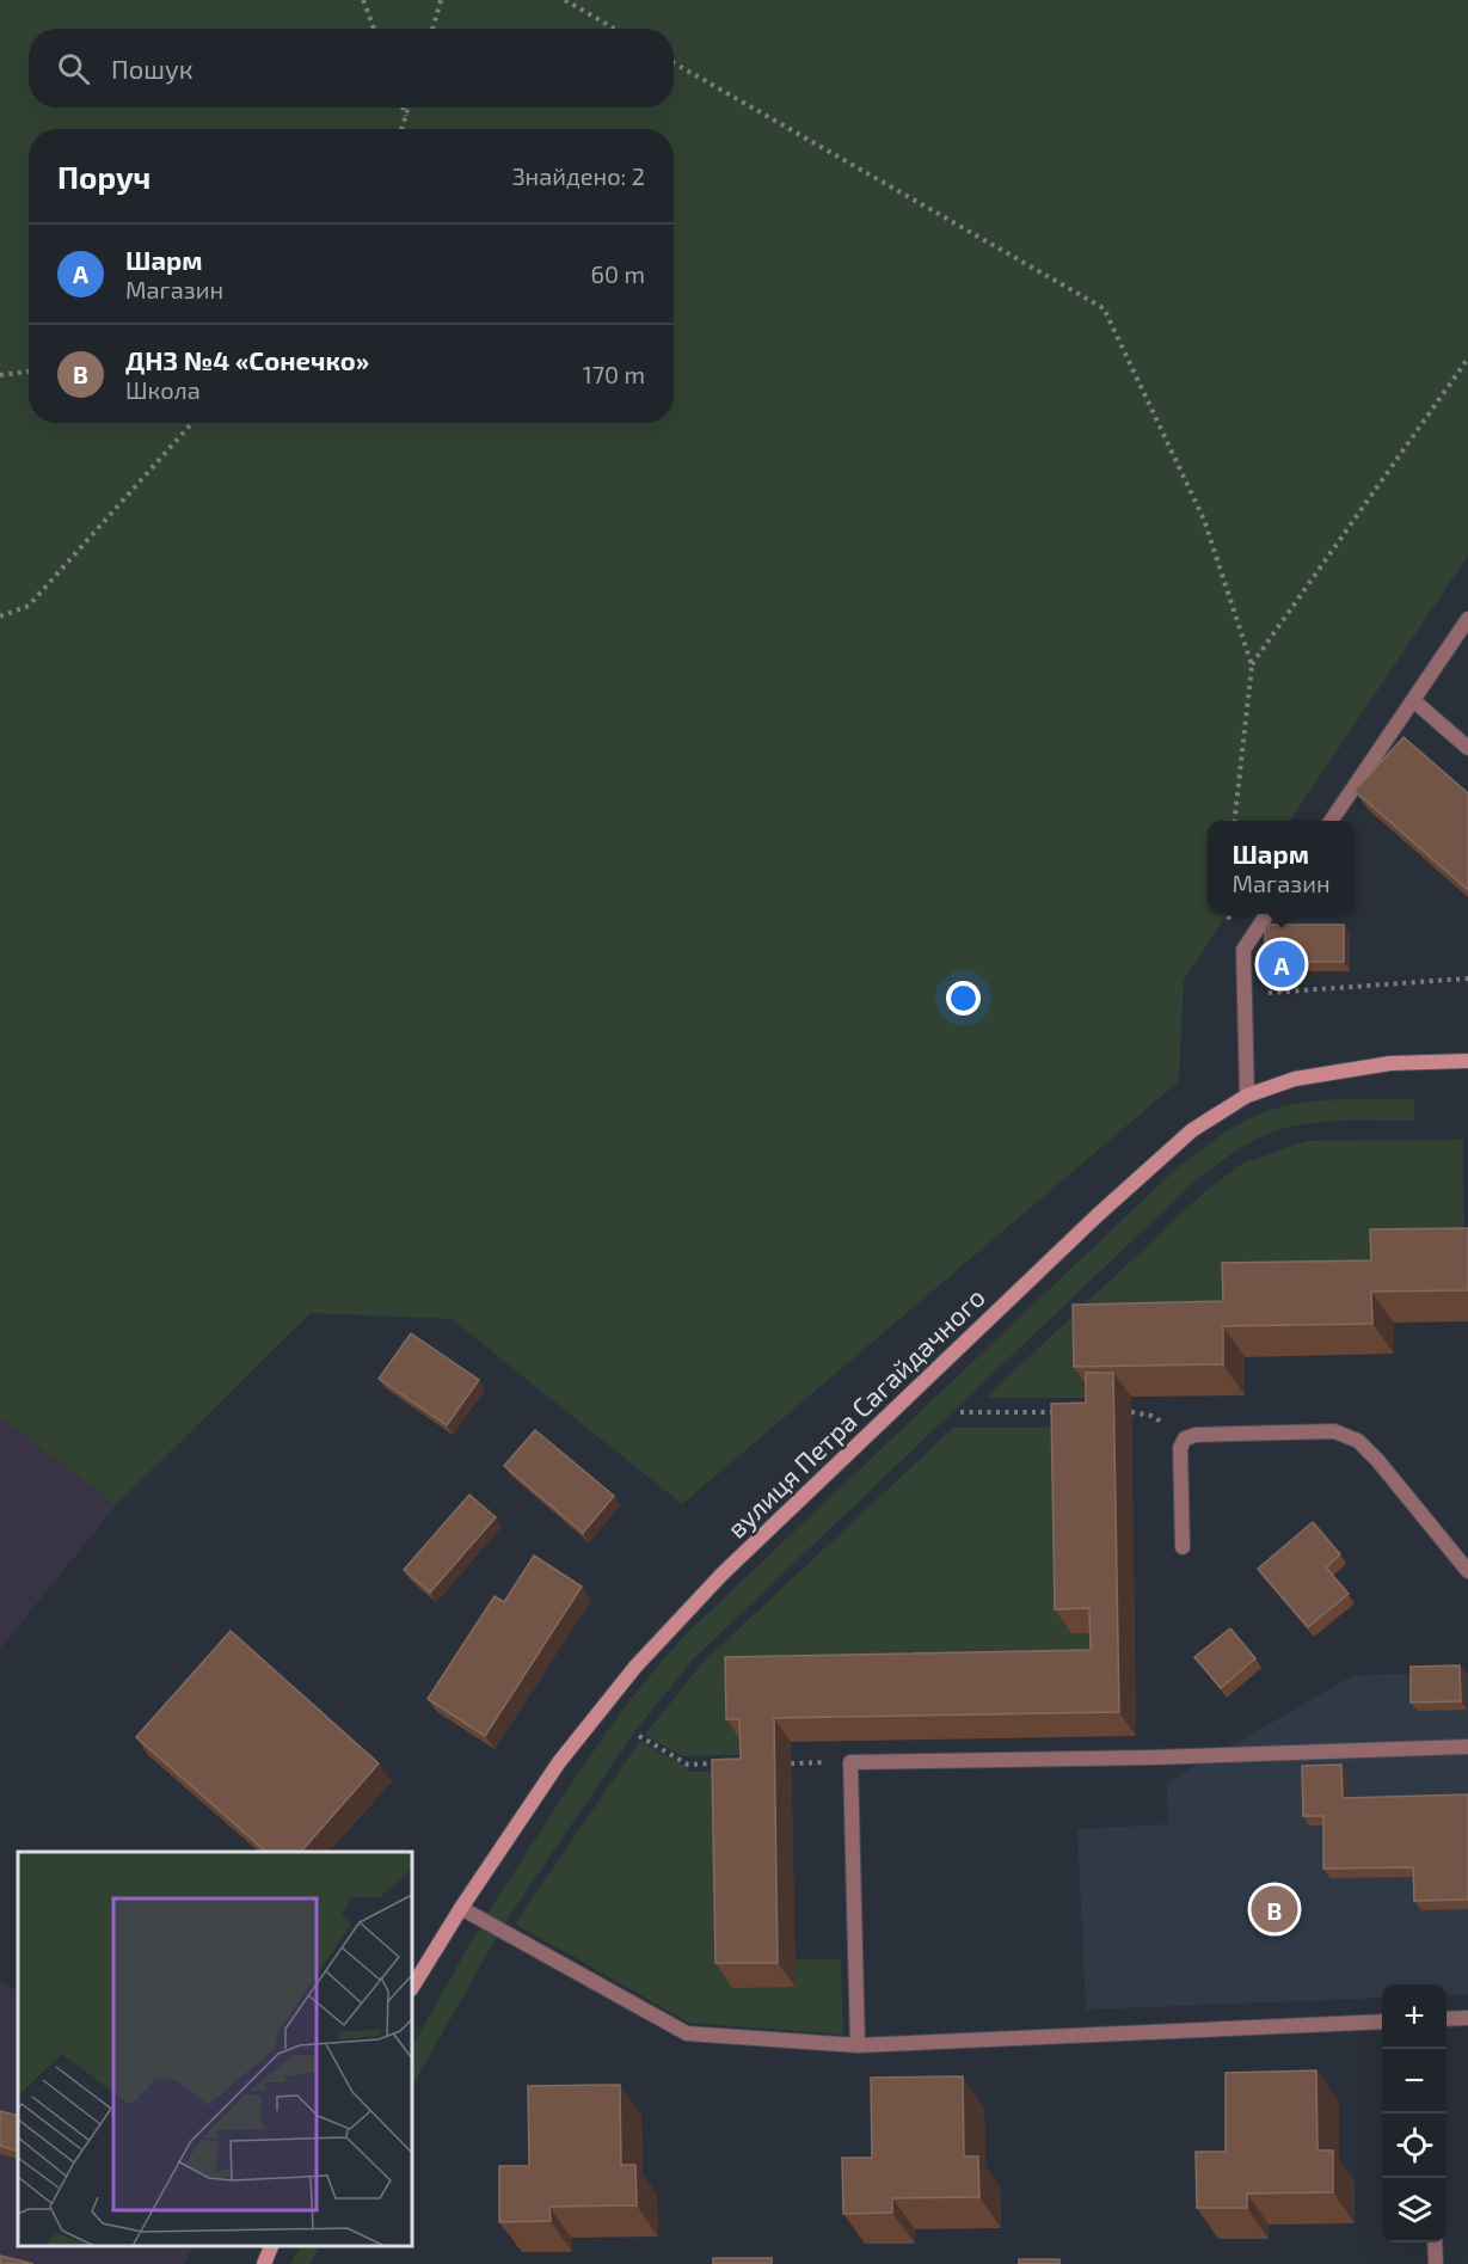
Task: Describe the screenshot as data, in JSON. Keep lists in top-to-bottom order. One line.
{"streets":{"main road":["вулиця Петра Сагайдачного"]},"page":{"search":"Пошук","heading":["Поруч","Знайдено: 2"],"list":[{"mark":"A","name":"Шарм","note":"Магазин","value":"60 m"},{"mark":"B","name":"ДНЗ №4 «Сонечко»","note":"Школа","value":"170 m"}],"popup":["Шарм","Магазин"],"pins":["A","B"],"map_buttons":["+","−"]}}
